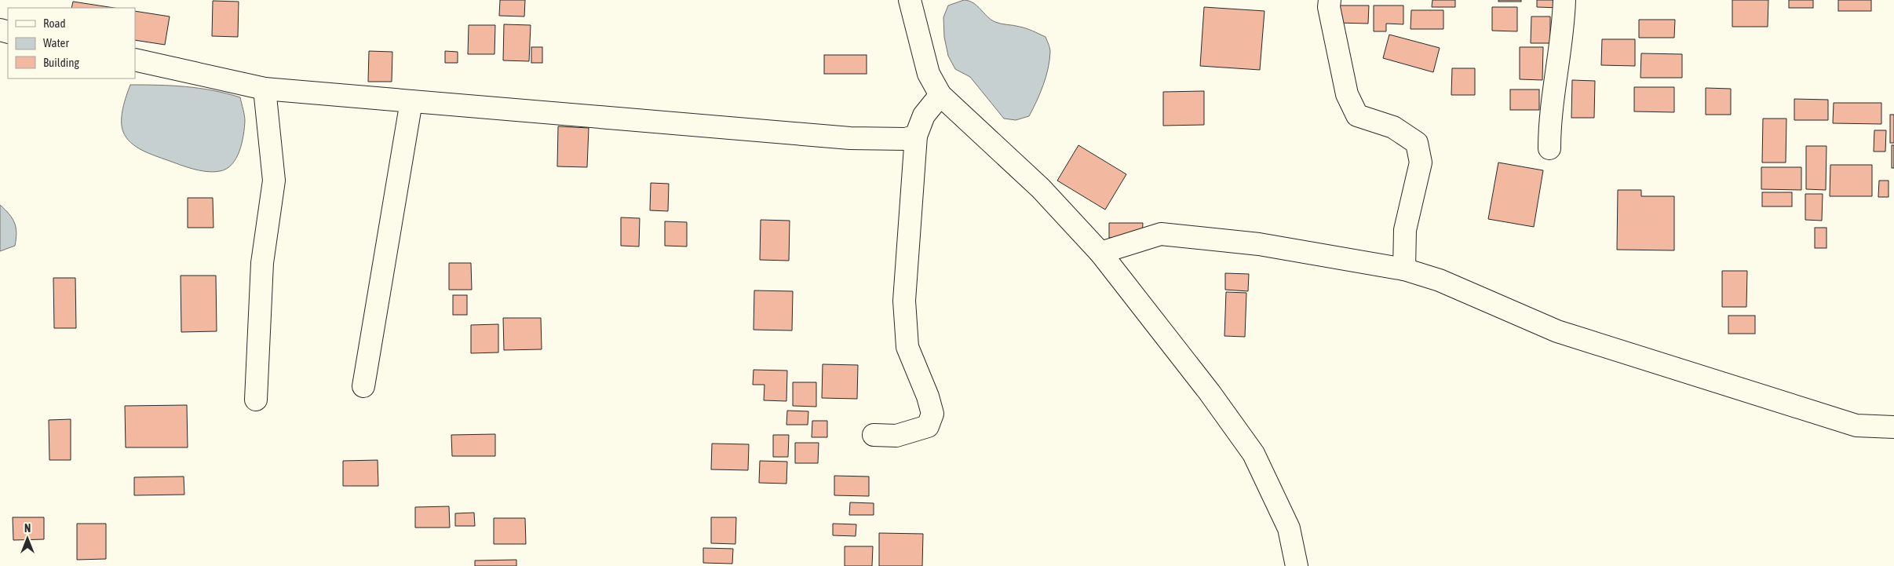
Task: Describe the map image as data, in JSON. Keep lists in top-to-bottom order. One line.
{"legend":["Road","Water","Building"],"north":"top"}
